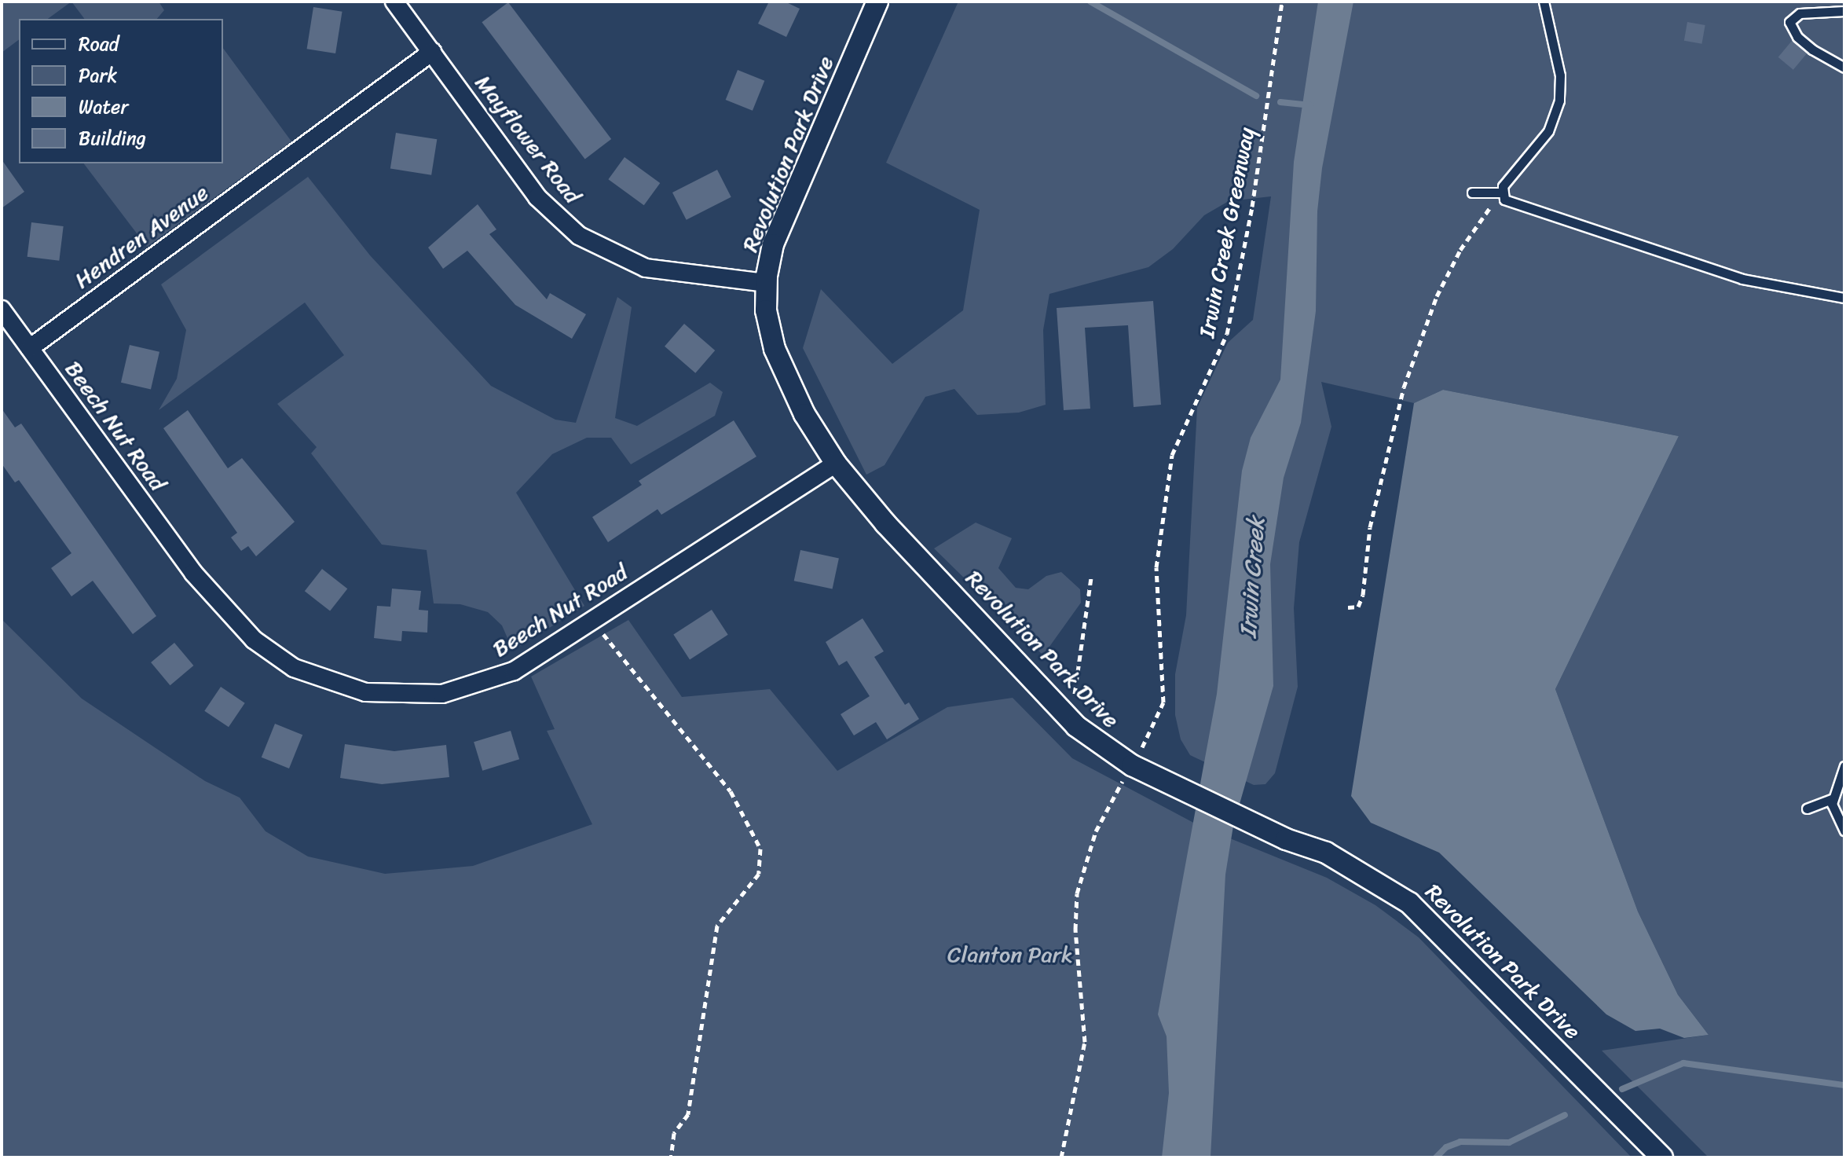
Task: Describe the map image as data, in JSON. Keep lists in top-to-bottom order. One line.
{"streets":{"street":["Mayflower Road","Revolution Park Drive","Hendren Avenue","Beech Nut Road"],"path":["Irwin Creek Greenway"]},"crossings":[["Mayflower Road","Revolution Park Drive"],["Mayflower Road","Hendren Avenue"],["Revolution Park Drive","Beech Nut Road"],["Hendren Avenue","Beech Nut Road"]],"water":["Irwin Creek"],"parks":["Clanton Park"],"legend":["Road","Park","Water","Building"]}
